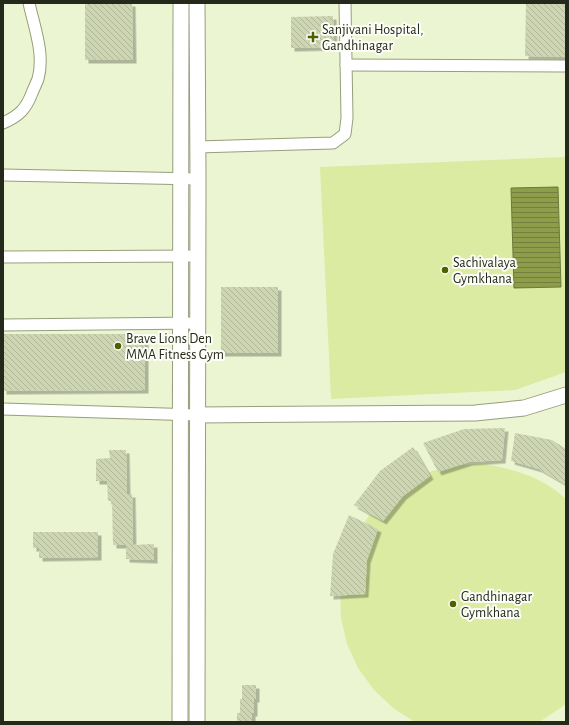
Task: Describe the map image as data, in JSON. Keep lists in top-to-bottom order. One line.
{"places":{"health":["Sanjivani Hospital, Gandhinagar"],"other":["Sachivalaya Gymkhana","Brave Lions Den MMA Fitness Gym","Gandhinagar Gymkhana"]}}
